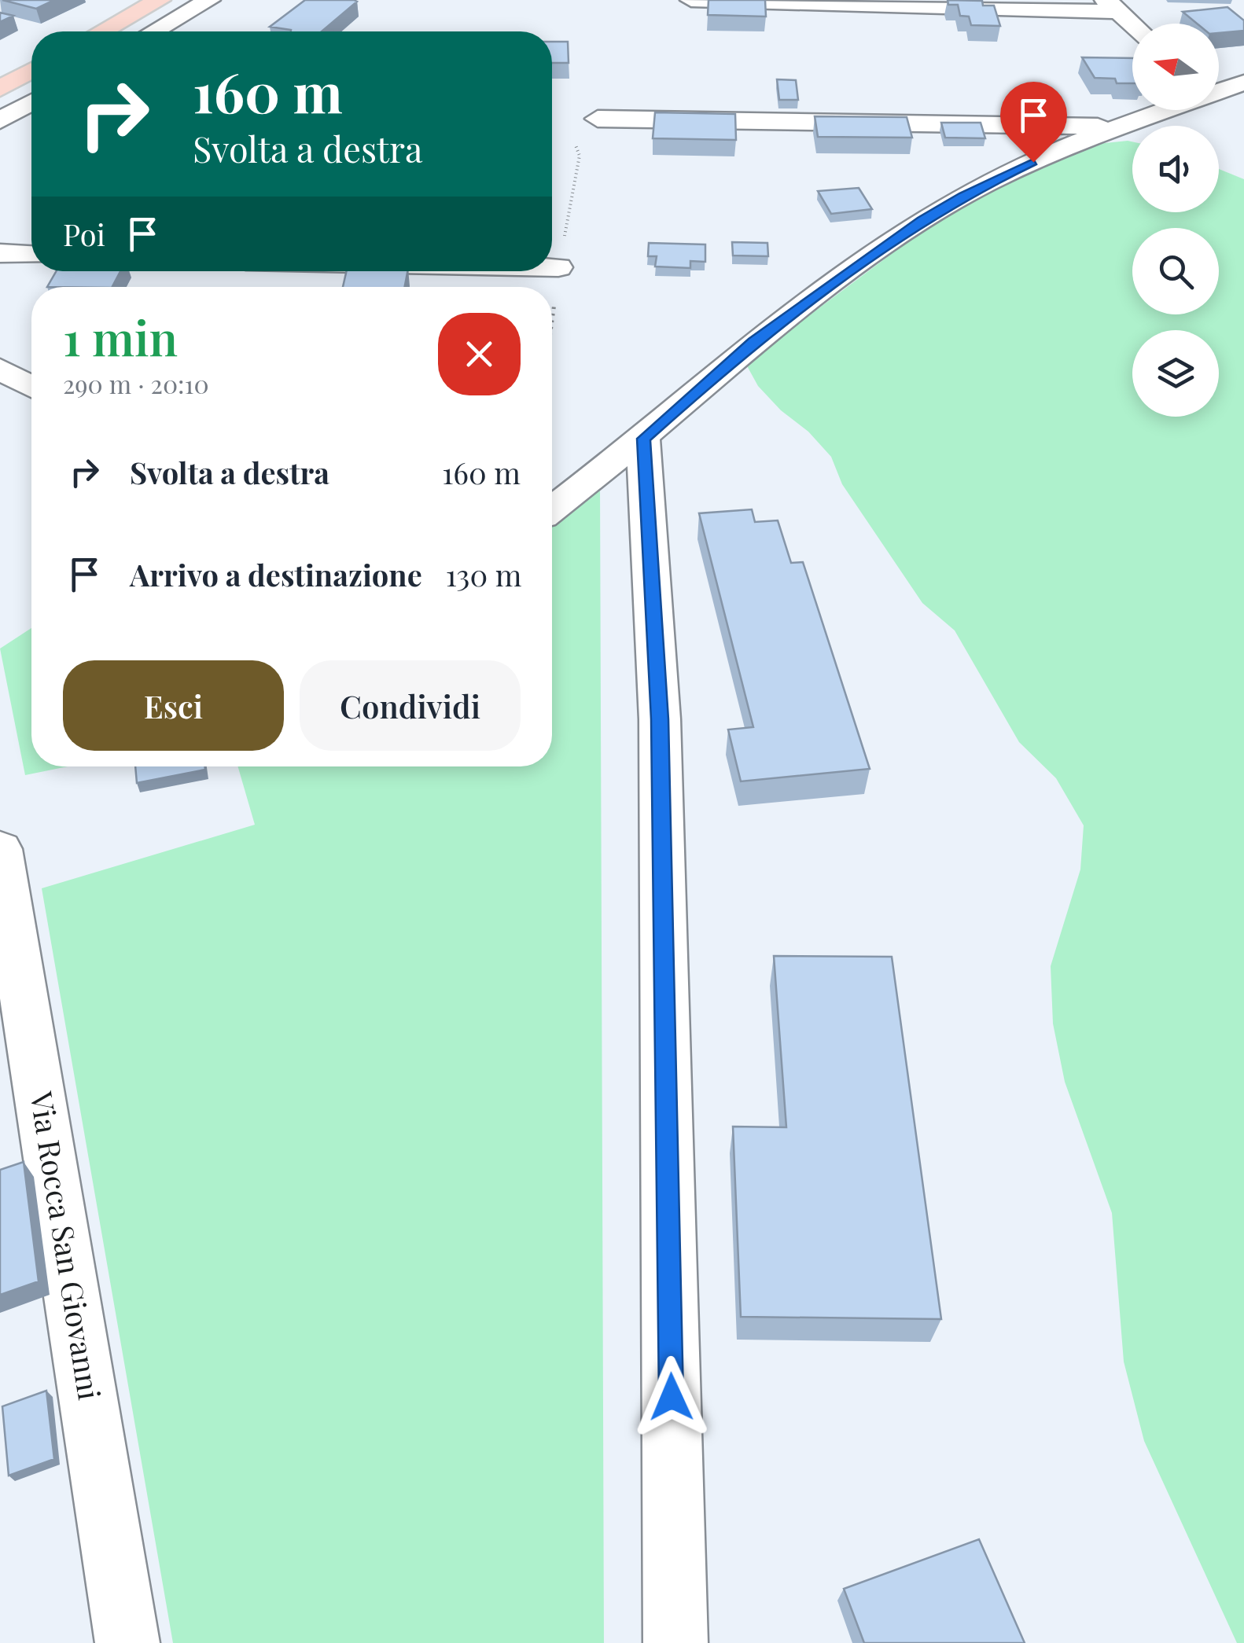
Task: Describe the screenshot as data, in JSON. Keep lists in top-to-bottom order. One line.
{"streets":{"street":["Via Rocca San Giovanni"]},"north":"left","page":{"turn":["160 m","Svolta a destra"],"then":"Poi","heading":["1 min","290 m · 20:10"],"list":[{"name":"Svolta a destra","value":"160 m"},{"name":"Arrivo a destinazione","value":"130 m"}],"buttons":["Esci","Condividi"]}}
